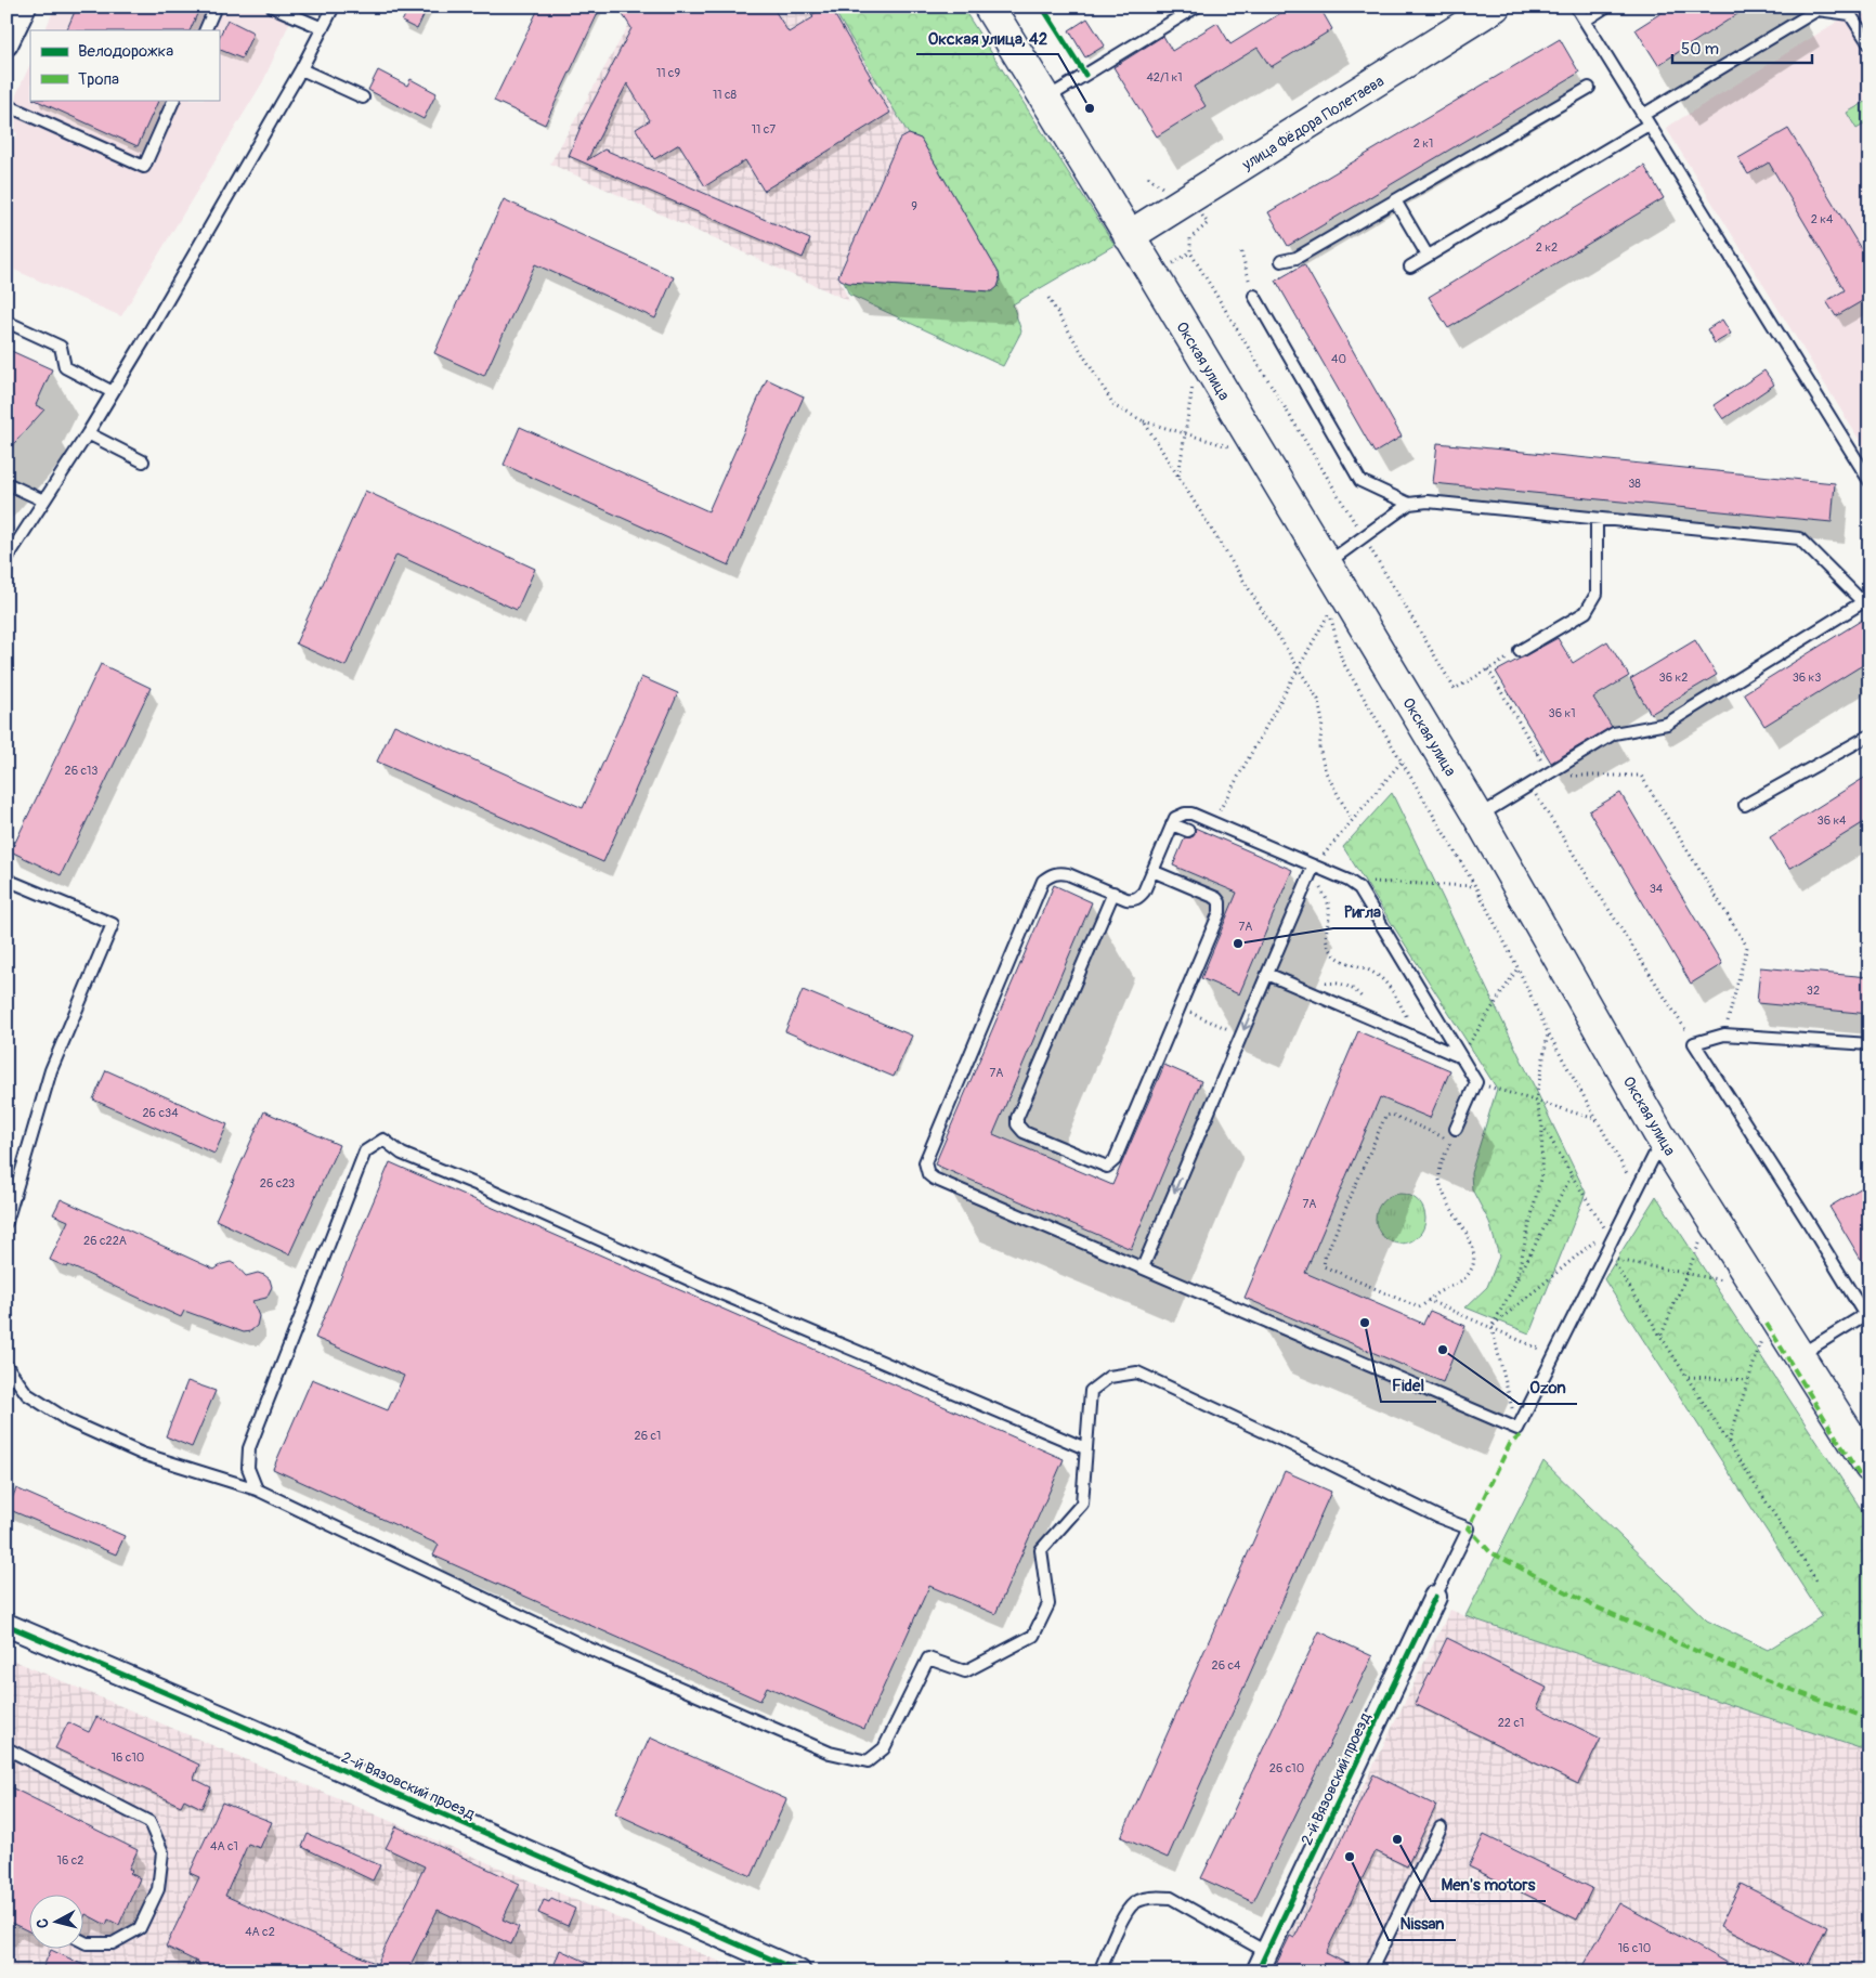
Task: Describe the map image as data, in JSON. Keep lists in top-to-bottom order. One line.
{"streets":{"main road":["улица Фёдора Полетаева","Окская улица"],"street":["2-й Вязовский проезд"]},"crossings":[["улица Фёдора Полетаева","Окская улица"]],"places":["Окская улица, 42","Ригла","Fidel","Ozon","Men's motors","Nissan"],"house_numbers":["11 с9","42/1 к1","11 с8","11 с7","2 к1","9","2 к4","2 к2","40","38","36 к2","36 к3","36 к1","26 с13","36 к4","34","7А","32","7А","26 с34","26 с23","7А","26 с22А","26 с1","26 с4","22 с1","16 с10","26 с10","4А с1","16 c2","4А с2","16 с10"],"legend":["Велодорожка","Тропа"],"scale_bar":"50 m","north":"left"}
